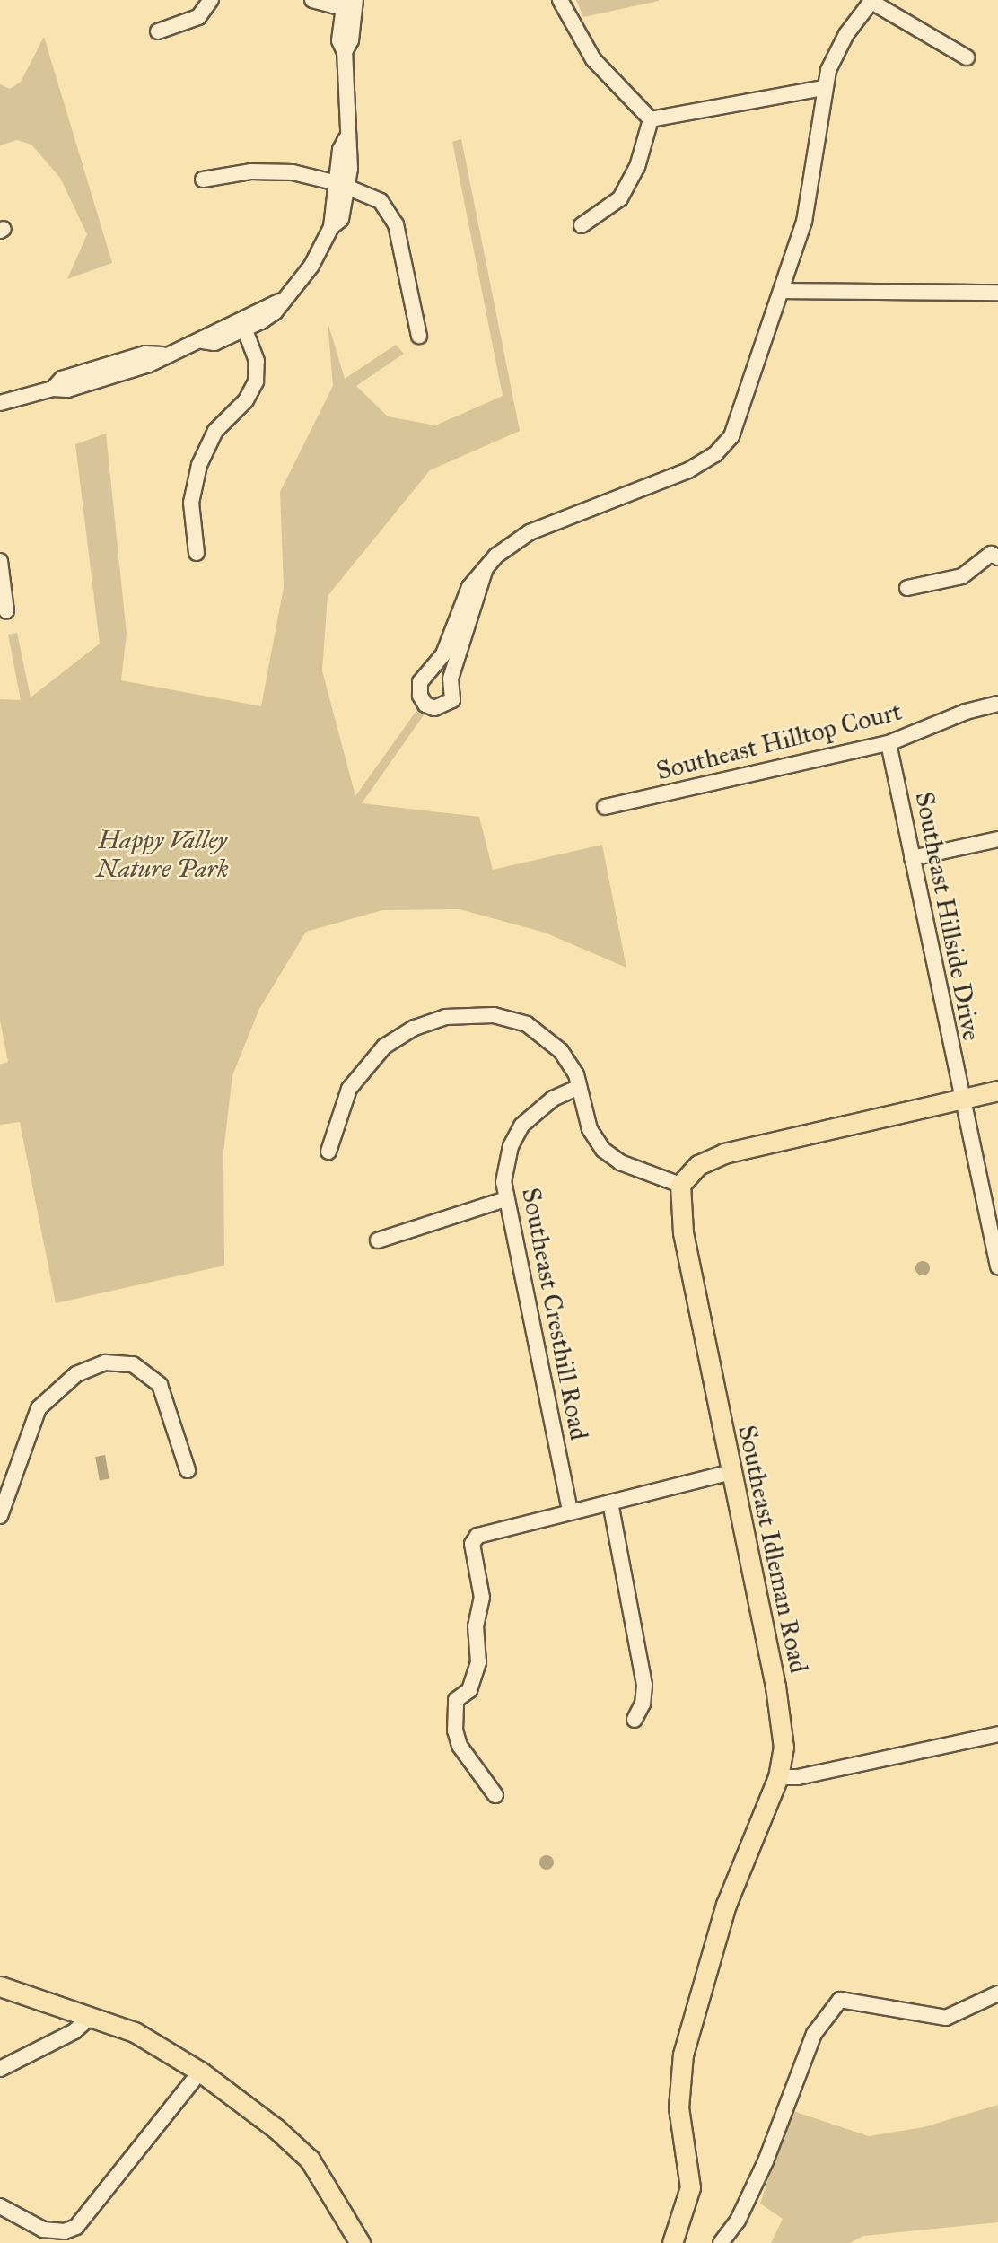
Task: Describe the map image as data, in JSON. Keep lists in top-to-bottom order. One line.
{"streets":{"main road":["Southeast Idleman Road"],"street":["Southeast Hilltop Court","Southeast Hillside Drive","Southeast Cresthill Road"]},"crossings":[["Southeast Hilltop Court","Southeast Hillside Drive"]],"parks":["Happy Valley Nature Park"]}
